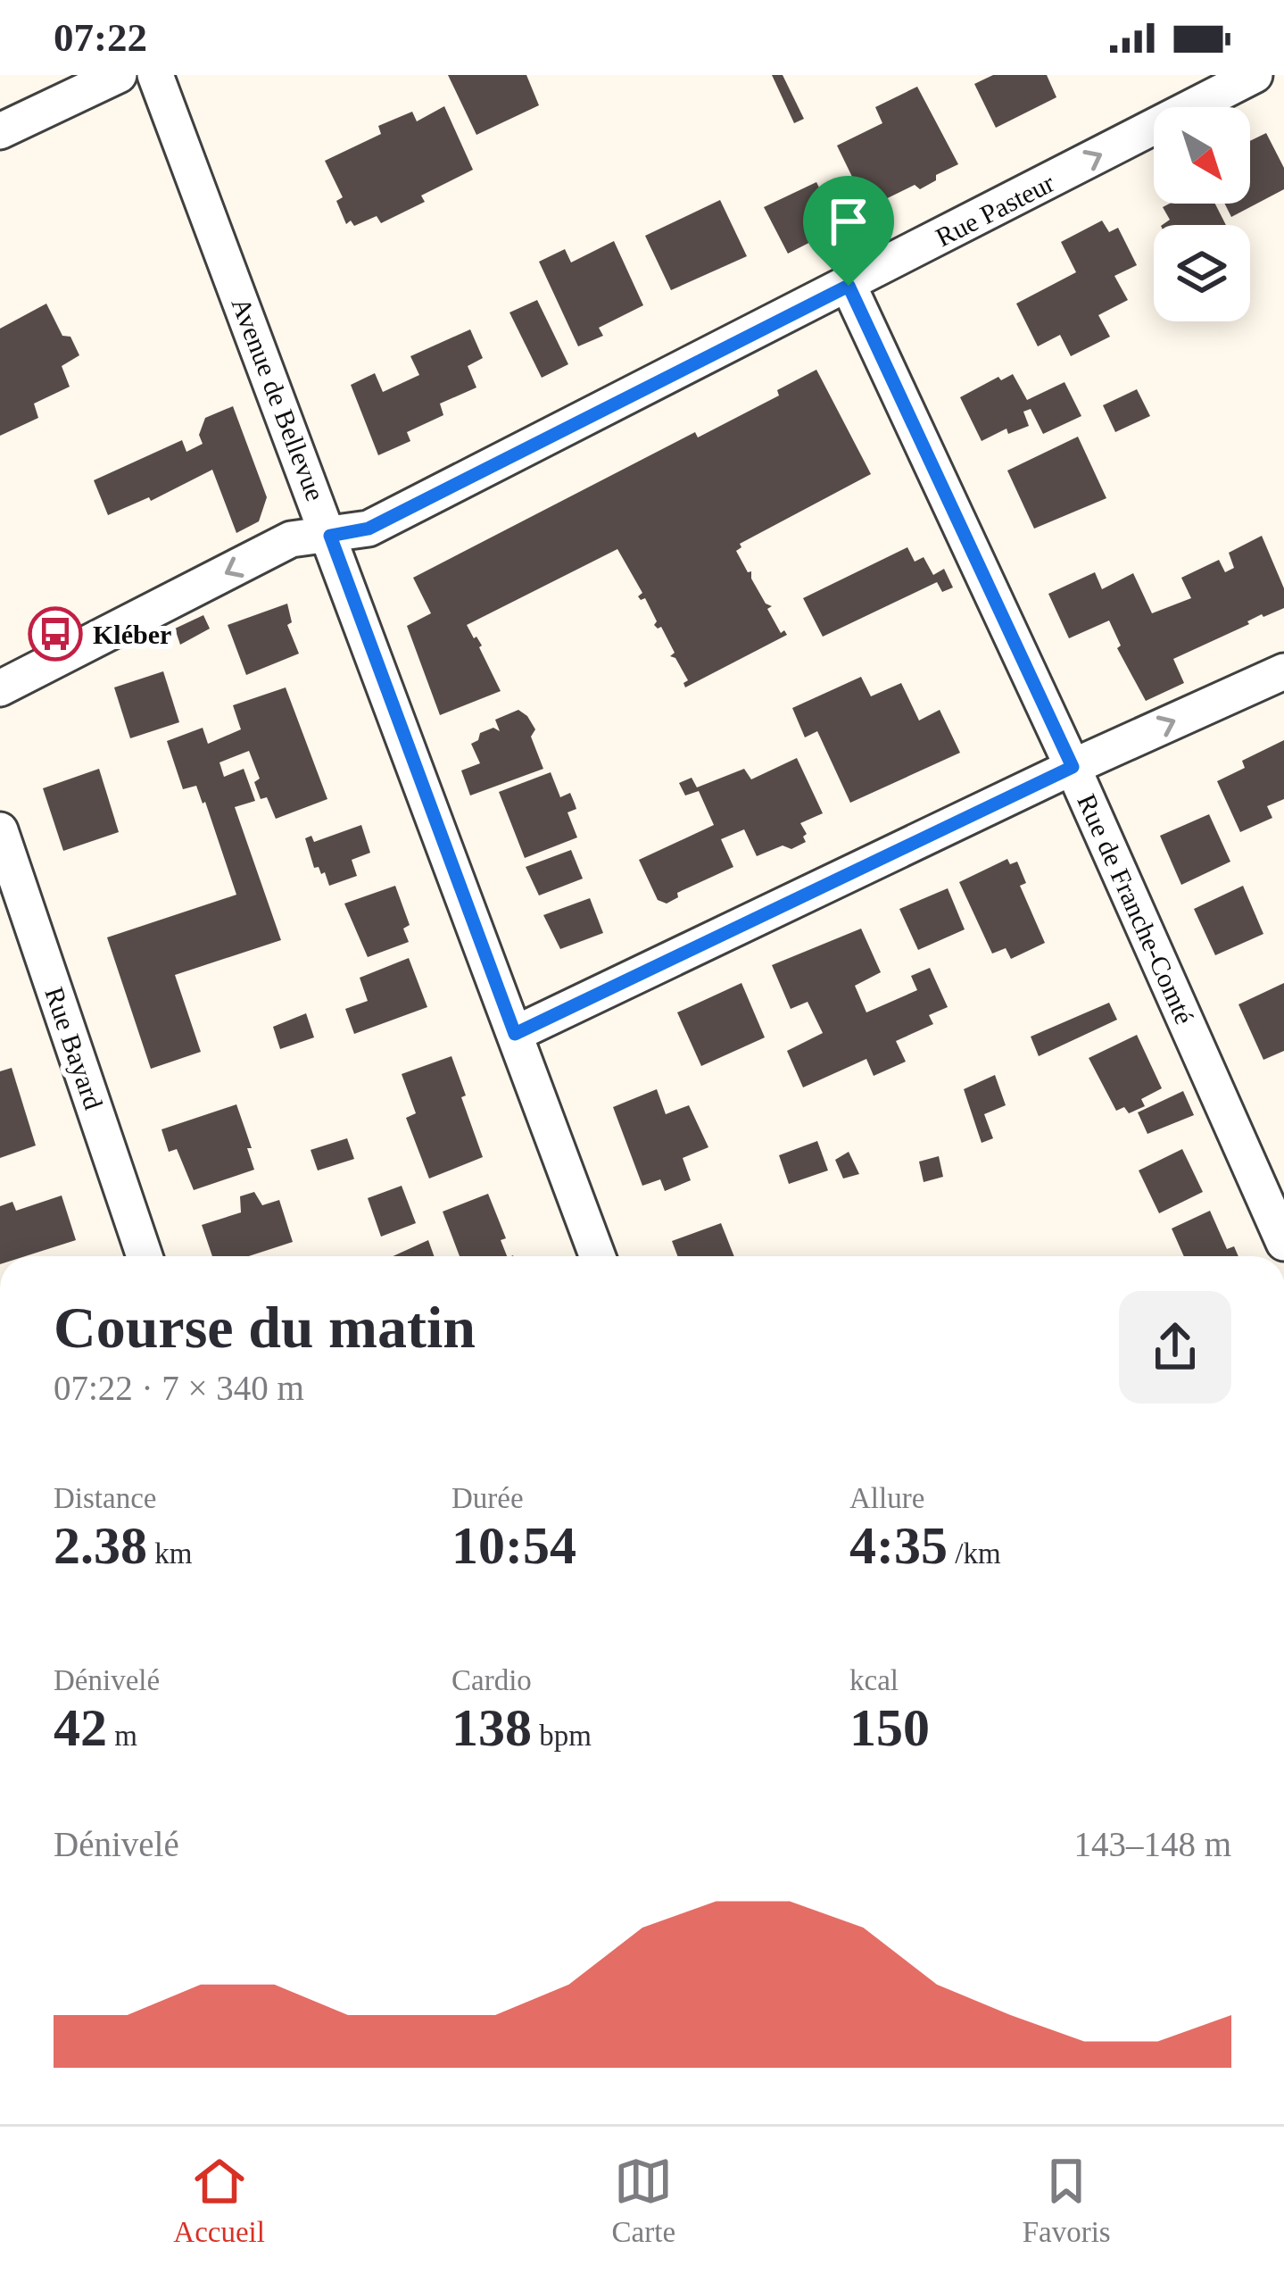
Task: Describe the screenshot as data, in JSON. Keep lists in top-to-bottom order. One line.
{"streets":{"street":["Rue Pasteur","Avenue de Bellevue","Rue de Franche-Comté","Rue Bayard"]},"crossings":[["Rue Pasteur","Avenue de Bellevue"],["Rue Pasteur","Rue de Franche-Comté"]],"places":{"bus stop":["Kléber"]},"north":"bottom right","page":{"status":"07:22","heading":["Course du matin","07:22 · 7 × 340 m"],"stats":[["Distance","2.38 km"],["Durée","10:54"],["Allure","4:35 /km"],["Dénivelé","42 m"],["Cardio","138 bpm"],["kcal","150"]],"chart":["Dénivelé","143–148 m"],"tabs":["Accueil","Carte","Favoris"]}}
